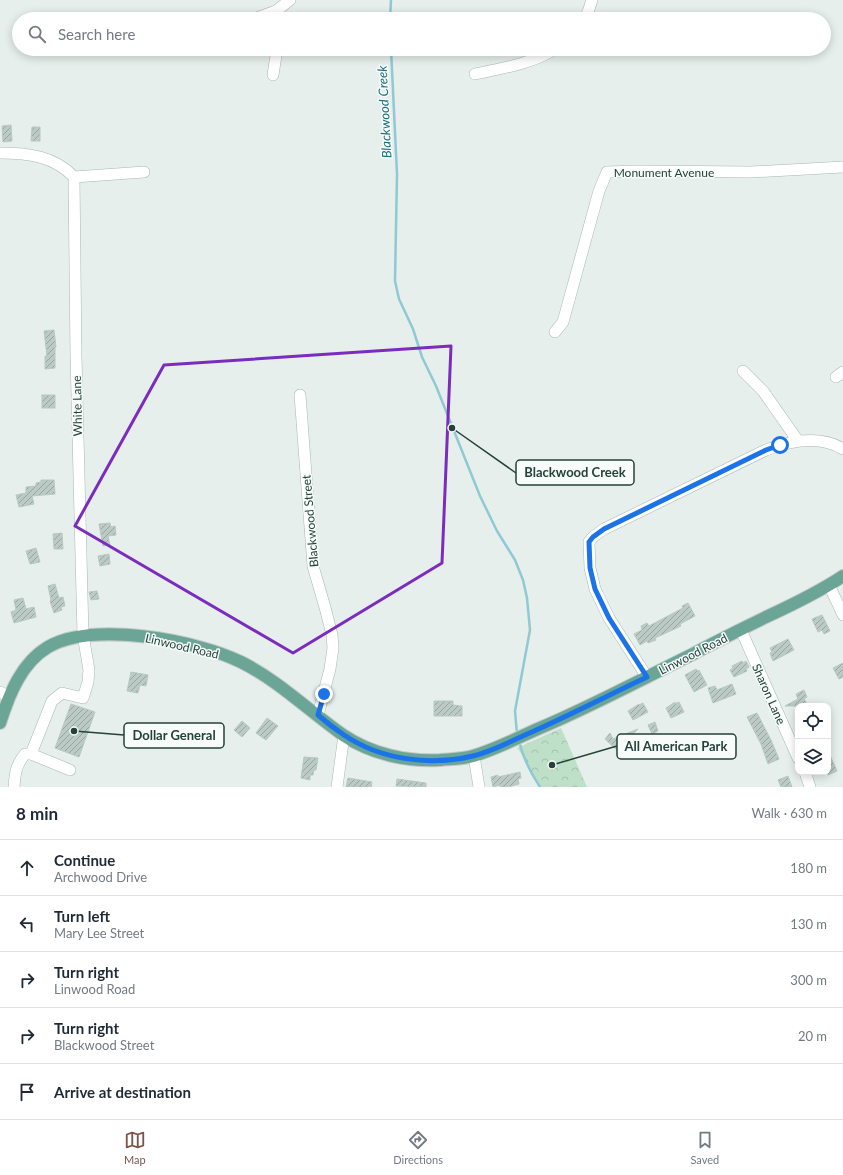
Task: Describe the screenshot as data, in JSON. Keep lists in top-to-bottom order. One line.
{"streets":{"main road":["Linwood Road"],"street":["Monument Avenue","White Lane","Blackwood Street","Sharon Lane"]},"crossings":[["White Lane","Linwood Road"],["Blackwood Street","Linwood Road"],["Linwood Road","Sharon Lane"]],"water":["Blackwood Creek"],"places":["Blackwood Creek","Dollar General","All American Park"],"page":{"search":"Search here","heading":["8 min","Walk · 630 m"],"list":[["Continue","Archwood Drive","180 m"],["Turn left","Mary Lee Street","130 m"],["Turn right","Linwood Road","300 m"],["Turn right","Blackwood Street","20 m"],"Arrive at destination"],"nav":["Map","Directions","Saved"]}}
